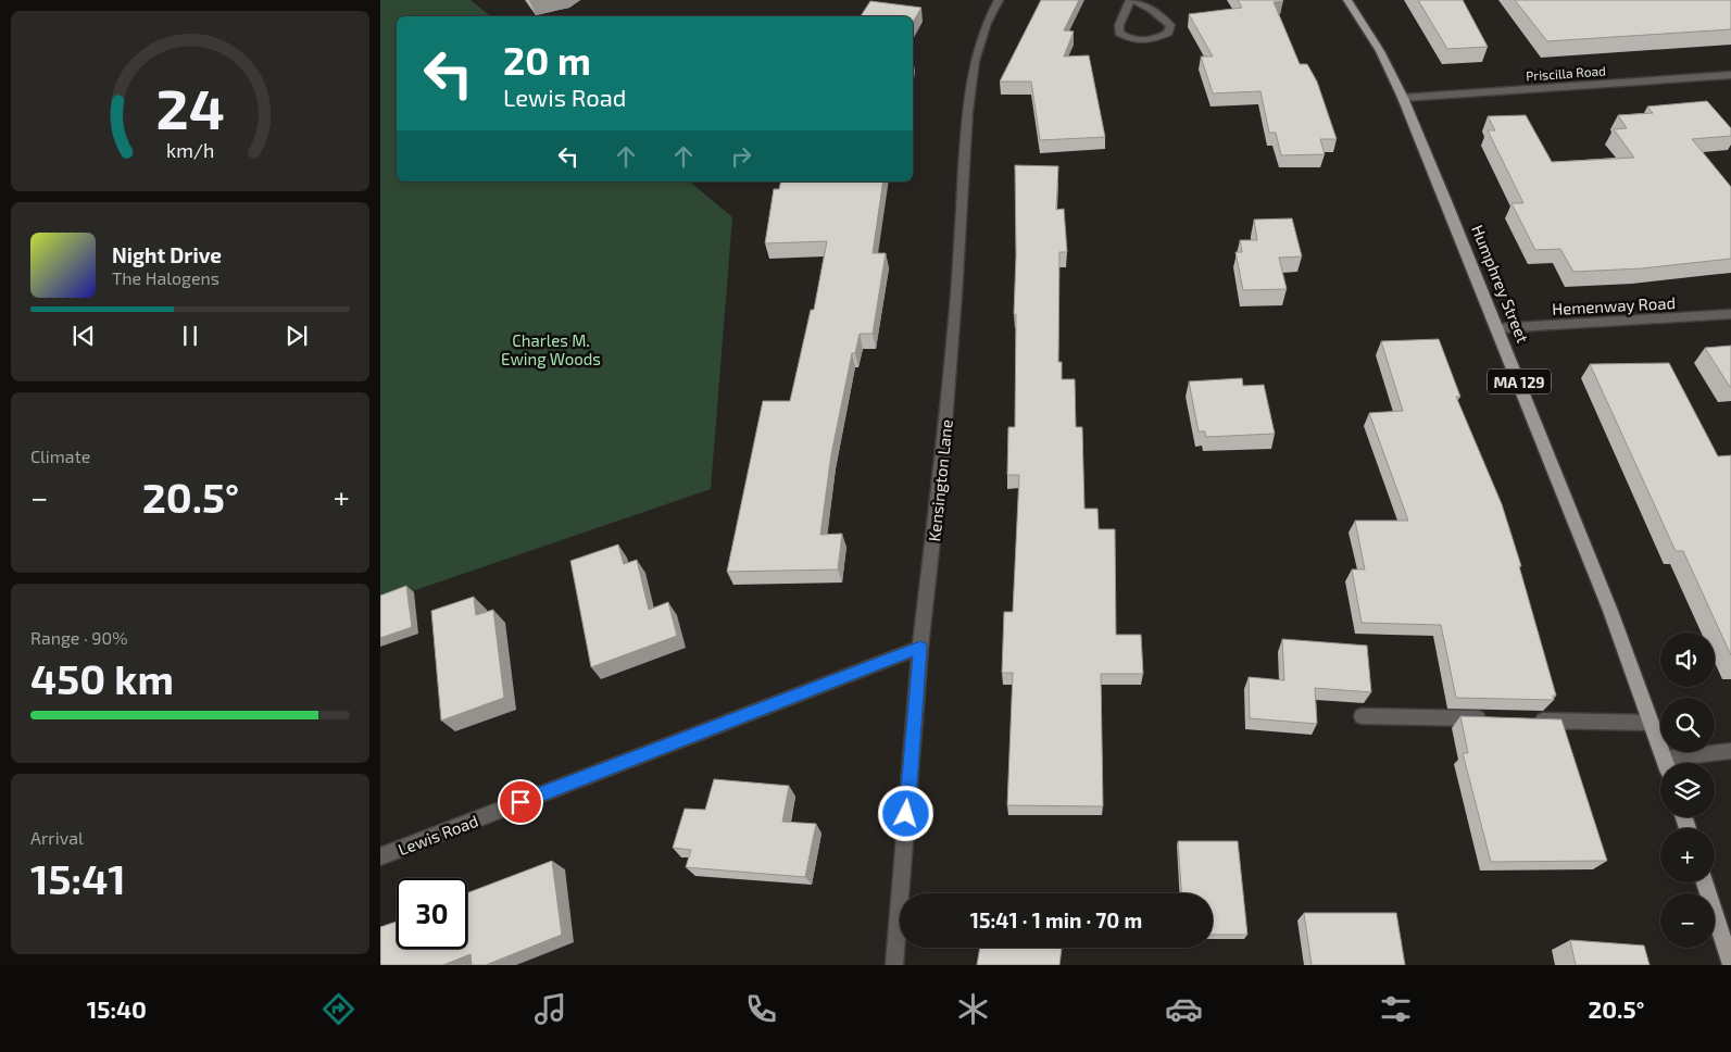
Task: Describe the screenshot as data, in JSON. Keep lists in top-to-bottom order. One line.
{"streets":{"main road":["Humphrey Street","MA 129"],"street":["Priscilla Road","Hemenway Road","Kensington Lane","Lewis Road"]},"crossings":[["Priscilla Road","Humphrey Street"],["Humphrey Street","Hemenway Road"],["Kensington Lane","Lewis Road"]],"parks":["Charles M. Ewing Woods"],"page":{"turn":["20 m","Lewis Road"],"song":["Night Drive","The Halogens"],"tile":["Climate",["Range · 90%","450 km"],["Arrival","15:41"]],"heat":["−","20.5°","+"],"map_buttons":["+","−"],"limit":"30","trip":"15:41 · 1 min · 70 m","tabs":["15:40","20.5°"],"gauge":["24","km/h"]}}
